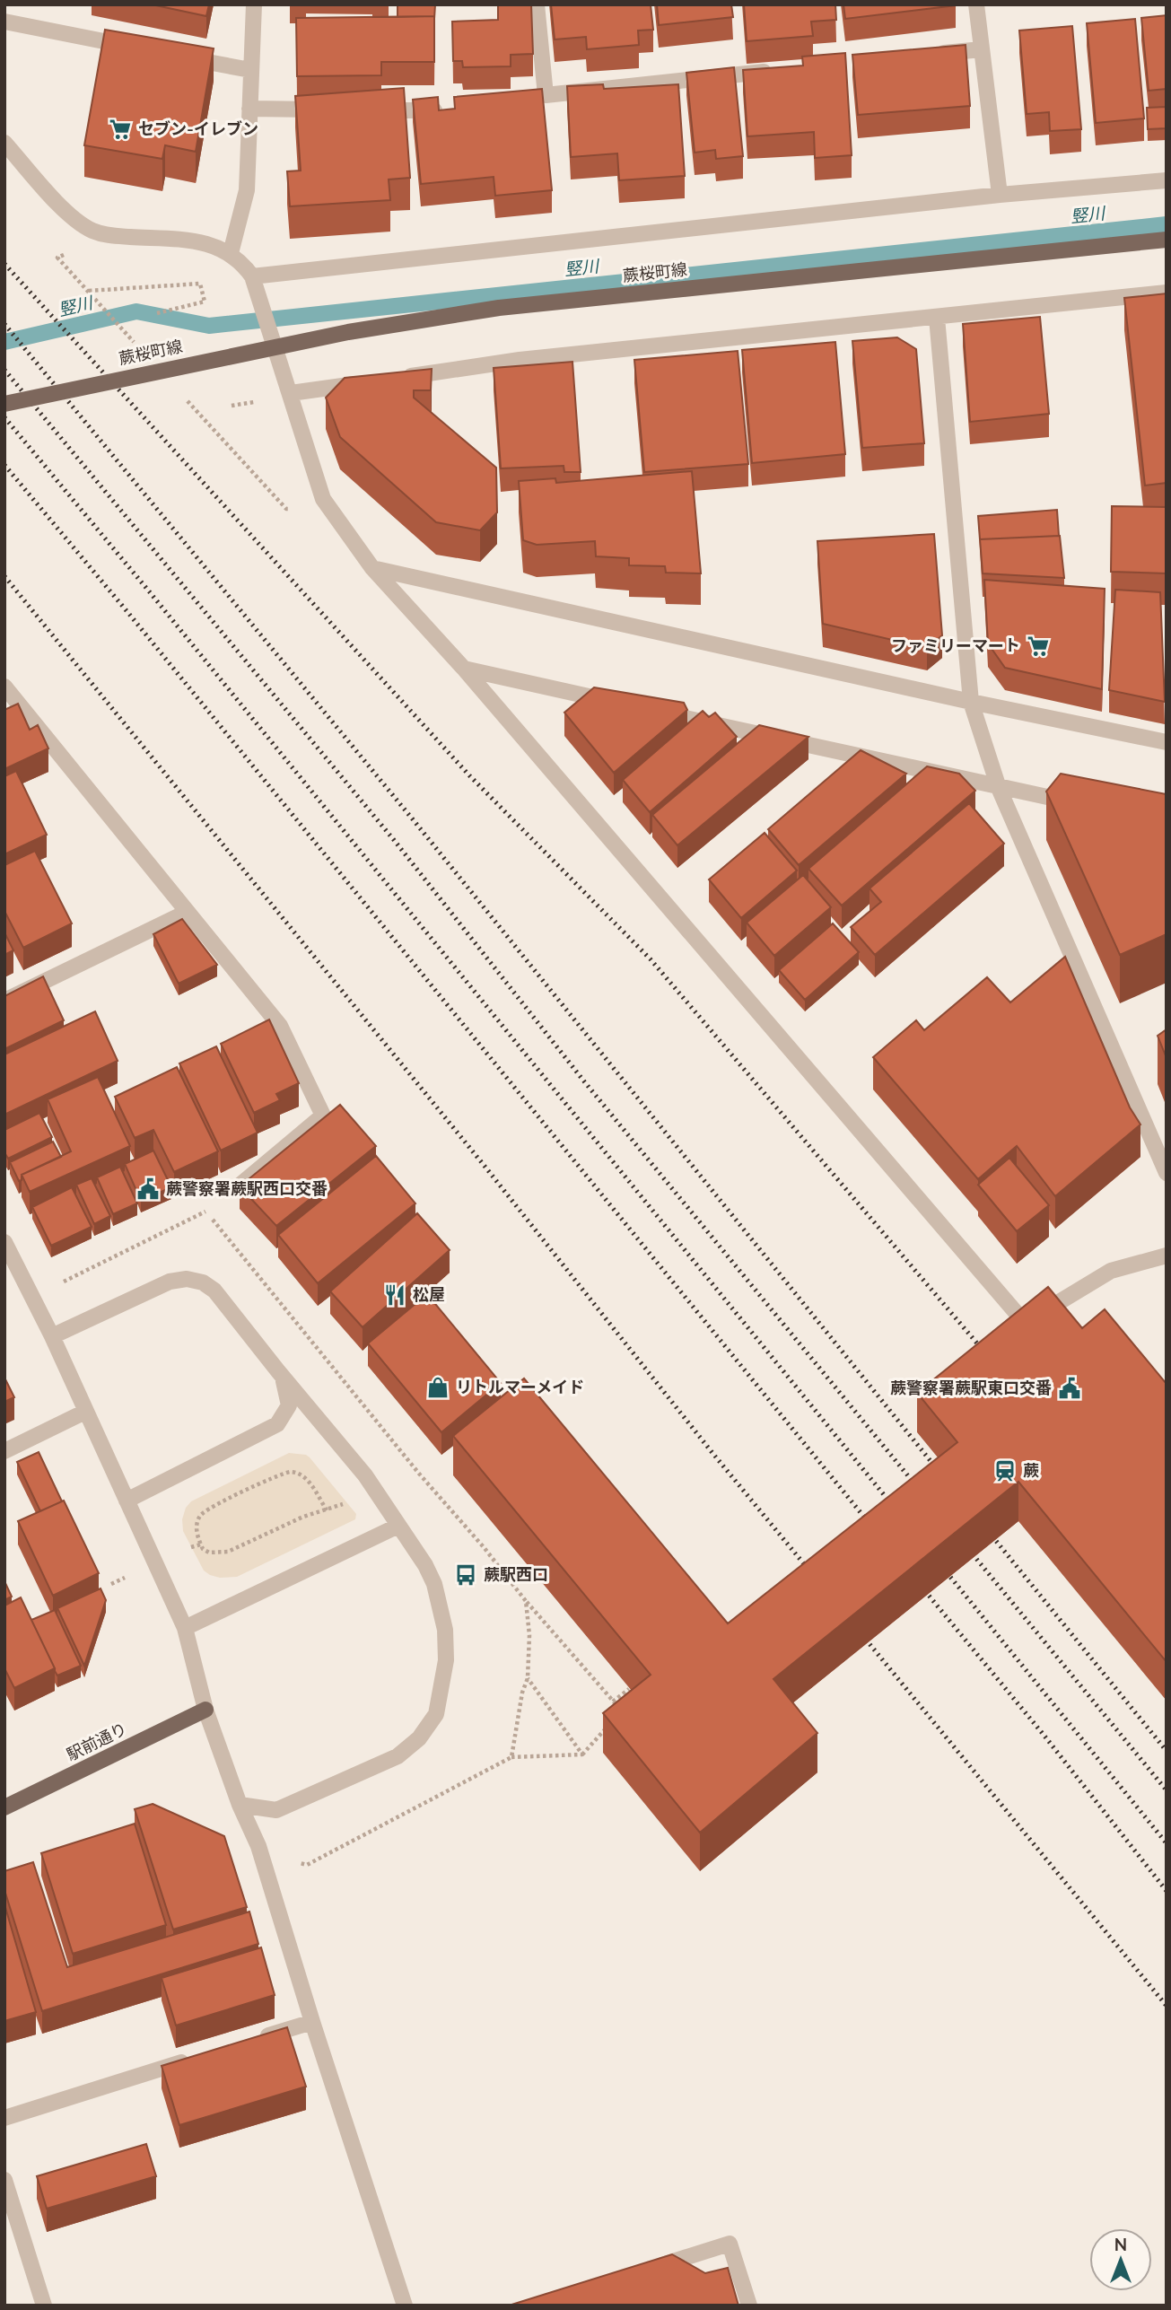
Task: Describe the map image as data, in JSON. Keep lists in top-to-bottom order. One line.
{"streets":{"main road":["蕨桜町線","駅前通り"]},"water":["竪川"],"places":{"supermarket":["セブン-イレブン","ファミリーマート"],"public building":["蕨警察署蕨駅西口交番","蕨警察署蕨駅東口交番"],"restaurant":["松屋"],"shop":["リトルマーメイド"],"station":["蕨"],"bus stop":["蕨駅西口"]},"north":"top"}
